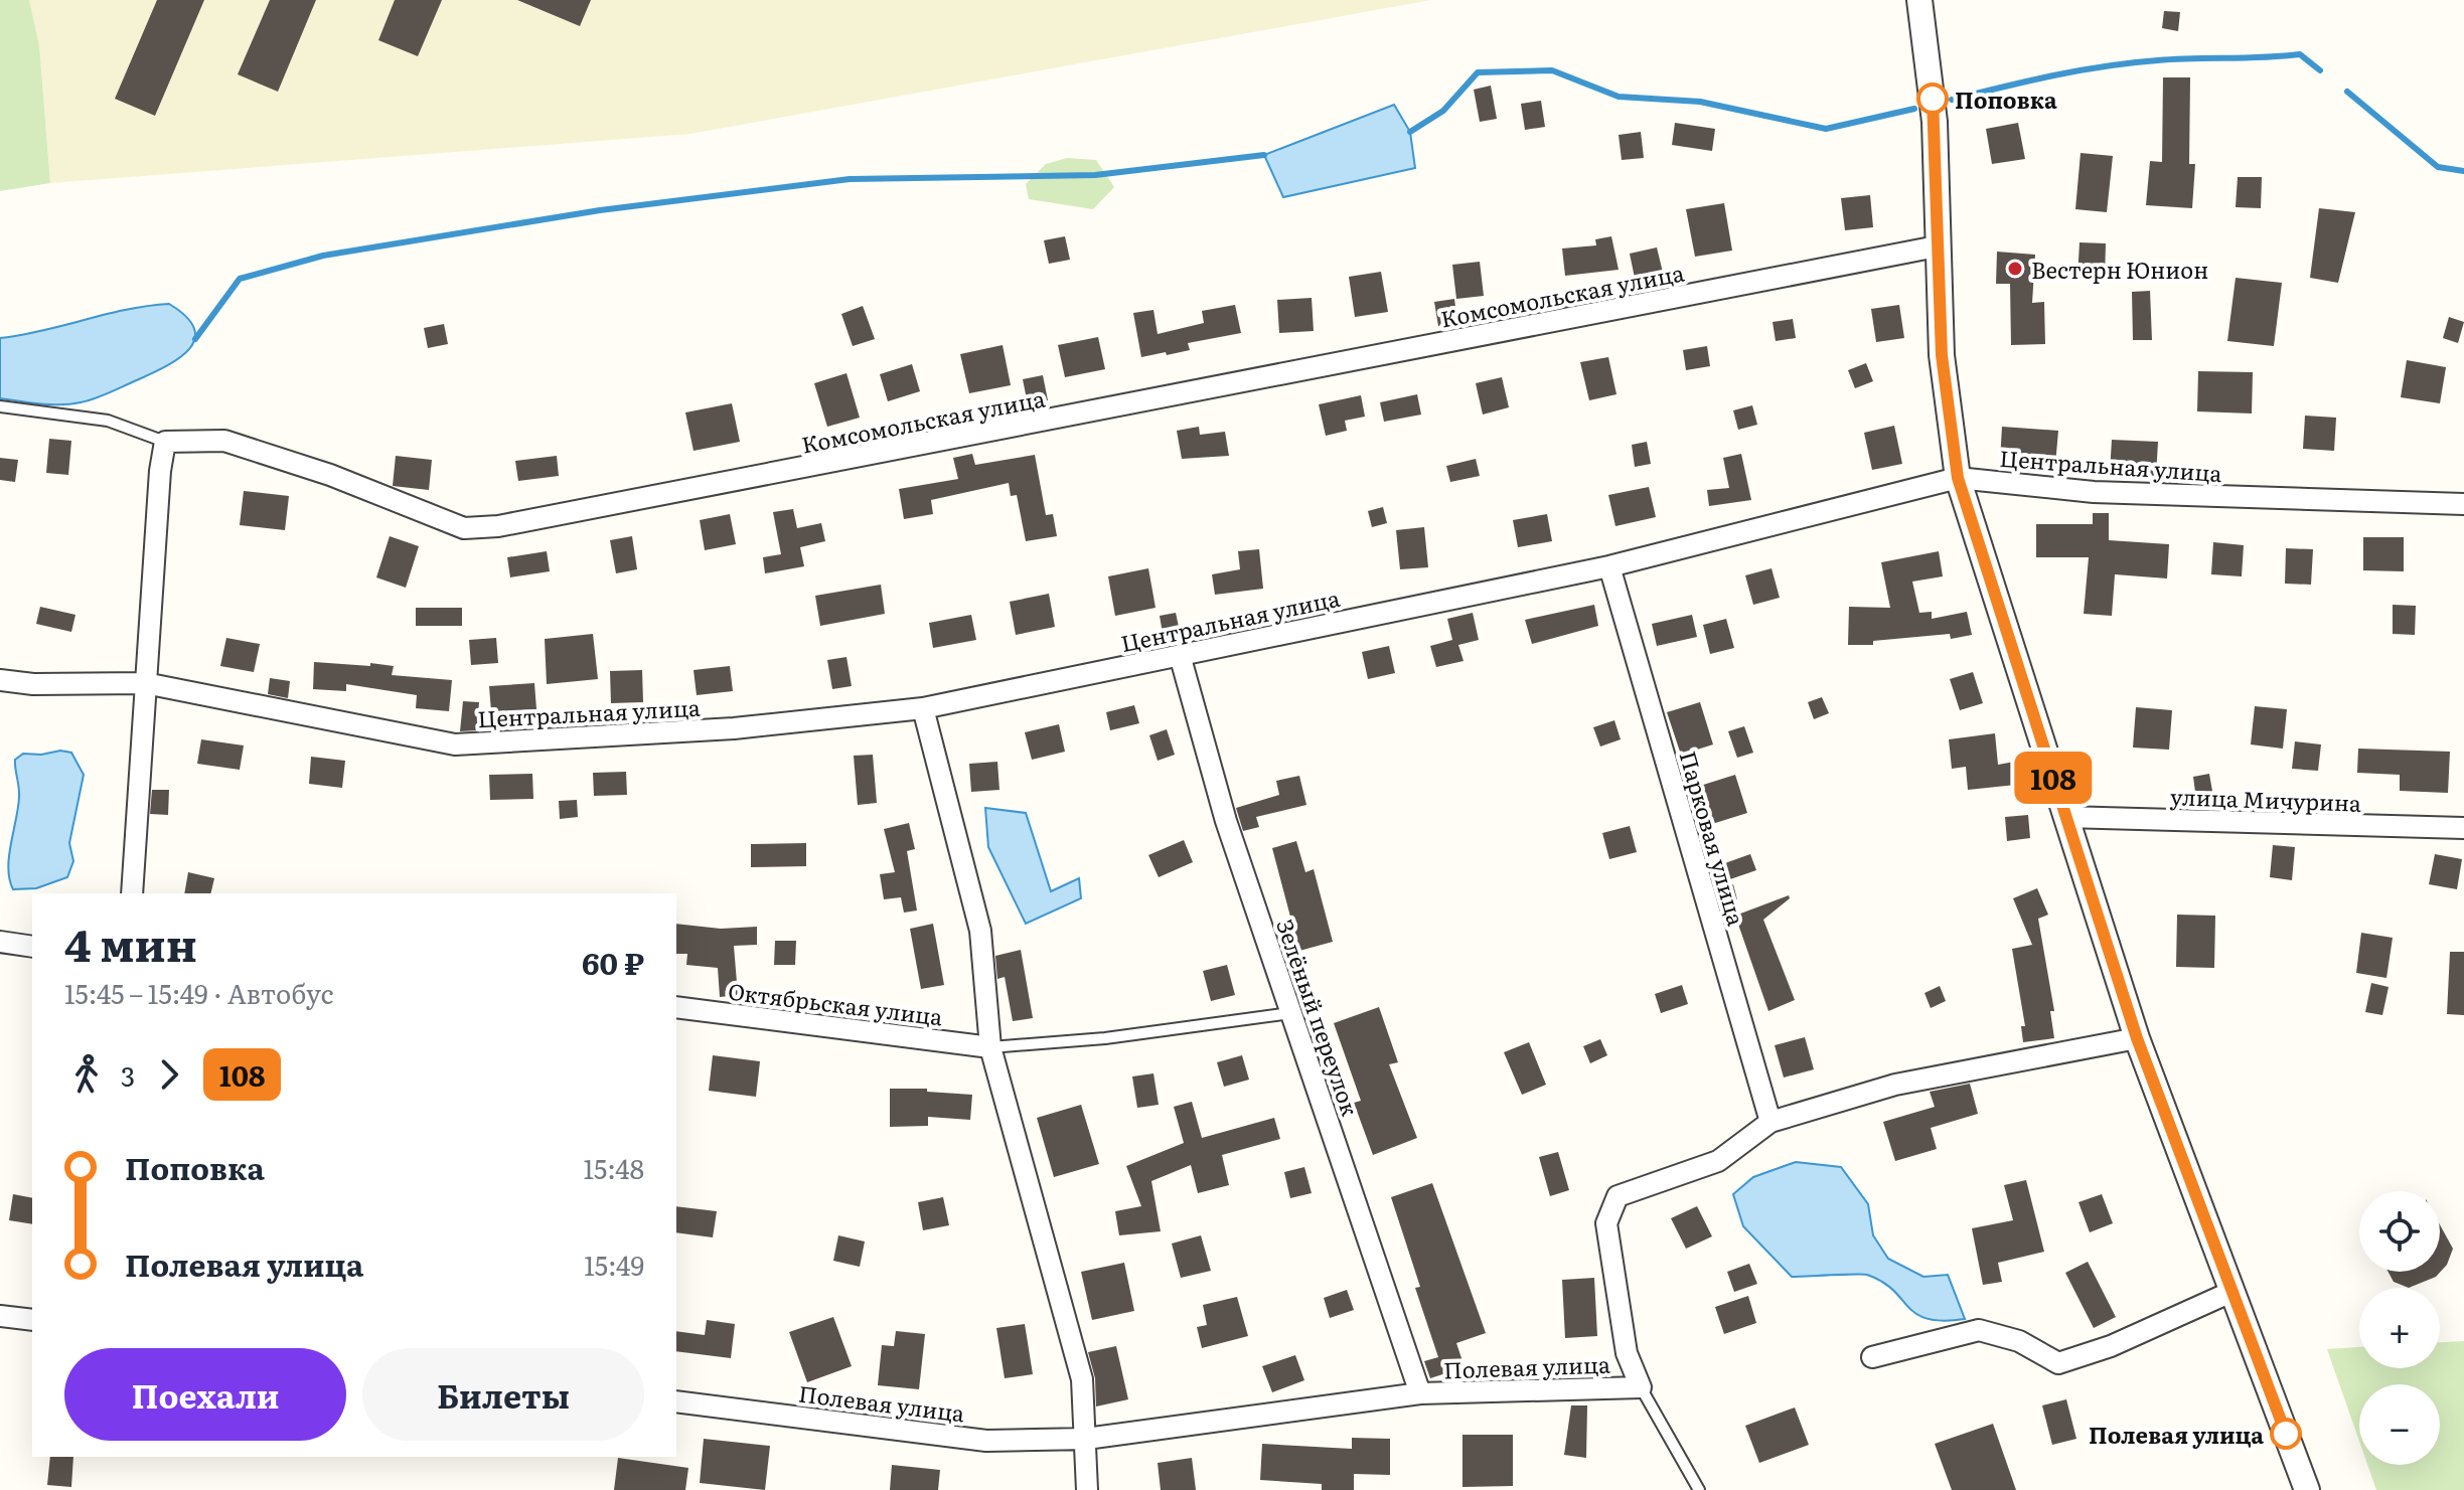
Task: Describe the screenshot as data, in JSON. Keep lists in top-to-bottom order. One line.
{"streets":{"street":["Комсомольская улица","Центральная улица","улица Мичурина","Парковая улица","Октябрьская улица","Зелёный переулок","Полевая улица"]},"crossings":[["Центральная улица","Парковая улица"],["Центральная улица","Зелёный переулок"],["Парковая улица","Полевая улица"],["Зелёный переулок","Полевая улица"]],"places":["Поповка","Вестерн Юнион","Полевая улица"],"lines":["bus line 108"],"page":{"on_map":"108","heading":["4 мин","15:45 – 15:49 · Автобус","60 ₽"],"legs":["3","108"],"list":[{"name":"Поповка","value":"15:48"},{"name":"Полевая улица","value":"15:49"}],"map_buttons":["+","−"],"buttons":["Поехали","Билеты"]}}
